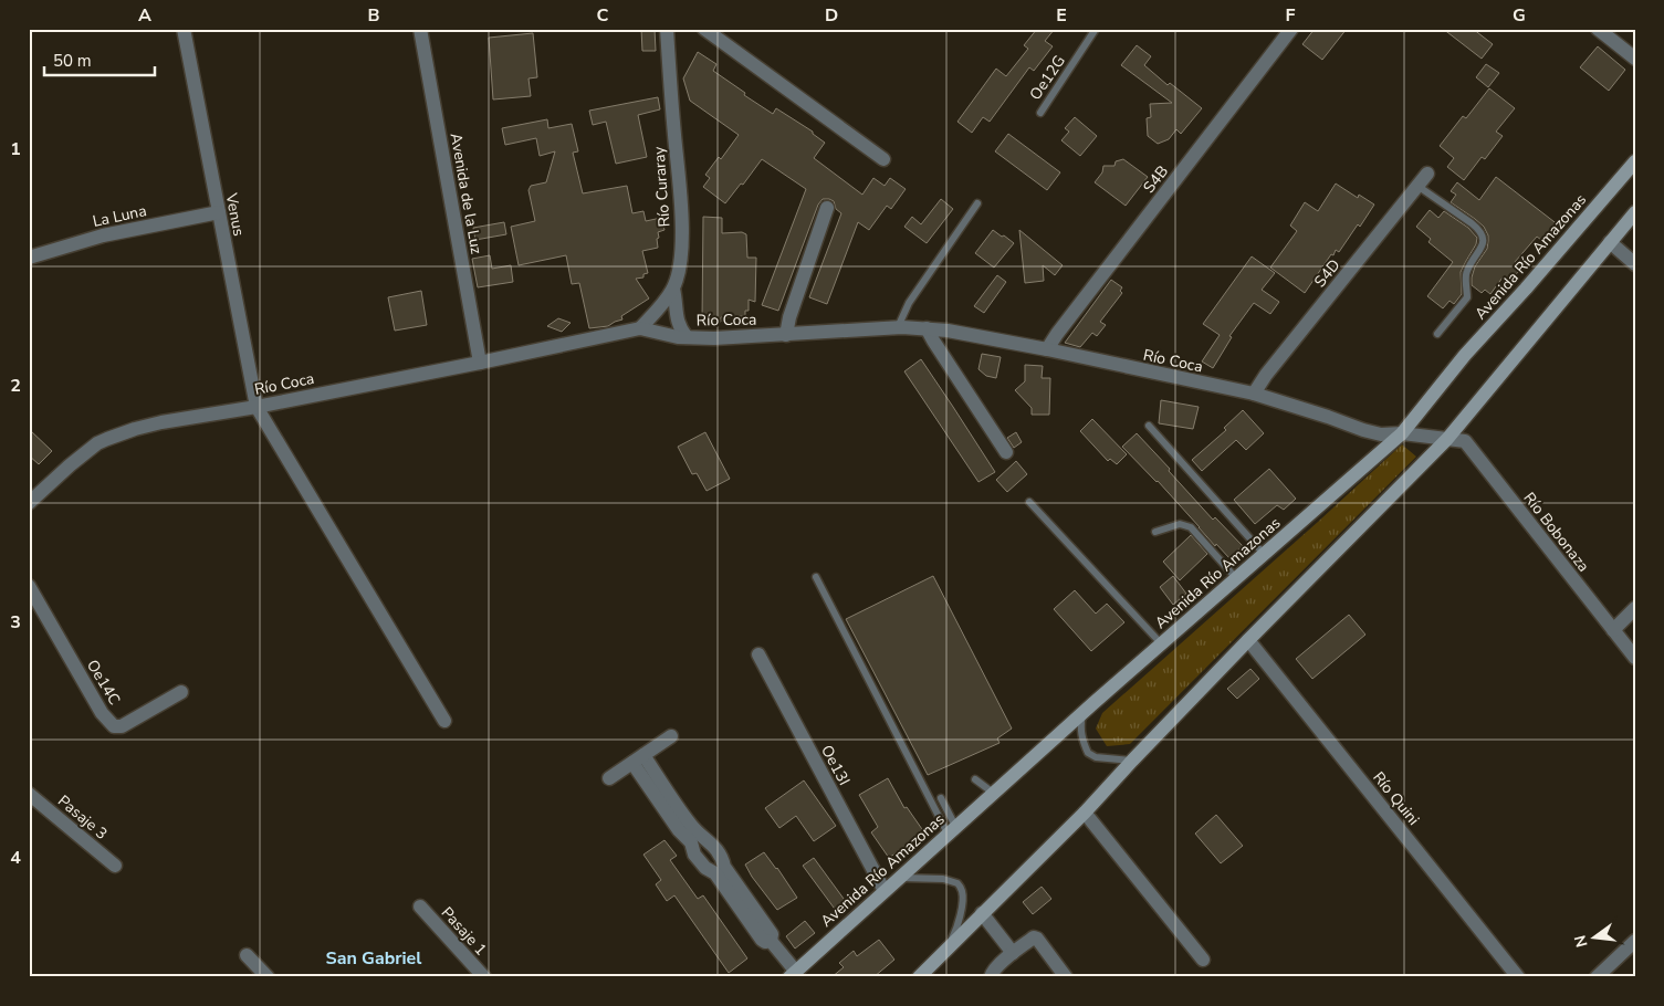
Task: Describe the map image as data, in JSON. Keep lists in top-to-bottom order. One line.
{"streets":{"main road":["Avenida Río Amazonas"],"street":["S4B","Río Curaray","Avenida de la Luz","Venus","La Luna","S4D","Río Coca","Río Bobonaza","Oe14C","Oe13I","Río Quini","Pasaje 3","Pasaje 1"],"lane":["Oe12G"]},"crossings":[["S4B","Río Coca"],["Río Curaray","Río Coca"],["Avenida de la Luz","Río Coca"],["Venus","La Luna"],["Venus","Río Coca"],["Avenida Río Amazonas","Río Coca"],["Avenida Río Amazonas","Oe13I"],["S4D","Río Coca"],["Río Coca","Río Bobonaza"]],"districts":["San Gabriel"],"scale_bar":"50 m","north":"left","grid":{"columns":["A","B","C","D","E","F","G"],"rows":["1","2","3","4"]}}
